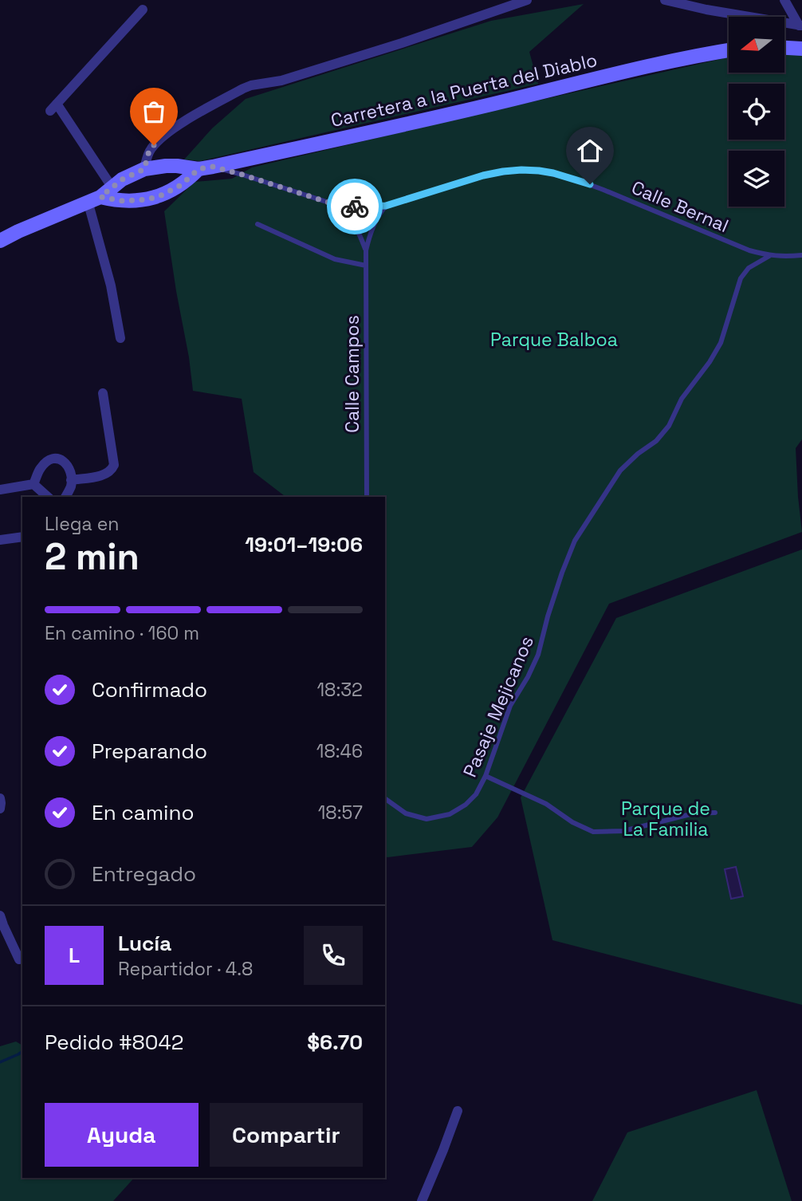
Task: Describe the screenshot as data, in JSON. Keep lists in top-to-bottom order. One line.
{"streets":{"main road":["Carretera a la Puerta del Diablo"],"lane":["Calle Bernal","Calle Campos","Pasaje Mejicanos"]},"crossings":[["Carretera a la Puerta del Diablo","Calle Bernal"],["Calle Bernal","Pasaje Mejicanos"]],"parks":["Parque Balboa","Parque de La Familia"],"north":"left","page":{"heading":["2 min","Llega en","19:01–19:06"],"panel":["Lucía","Repartidor · 4.8","Pedido #8042","$6.70"],"bar":"En camino · 160 m","list":[["Confirmado","18:32"],["Preparando","18:46"],["En camino","18:57"],"Entregado"],"round":"L","buttons":["Ayuda","Compartir"]}}
